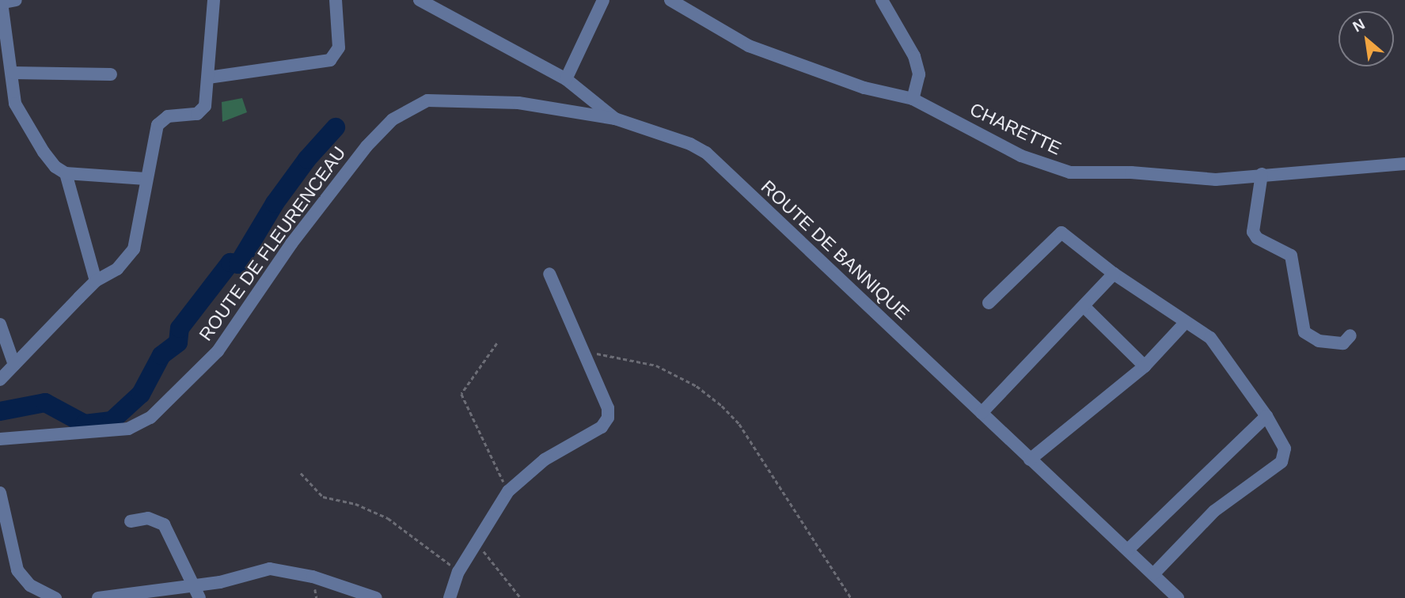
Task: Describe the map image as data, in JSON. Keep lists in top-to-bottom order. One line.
{"streets":{"street":["CHARETTE","ROUTE DE FLEURENCEAU","ROUTE DE BANNIQUE"]},"crossings":[["ROUTE DE FLEURENCEAU","ROUTE DE BANNIQUE"]],"north":"top left"}
